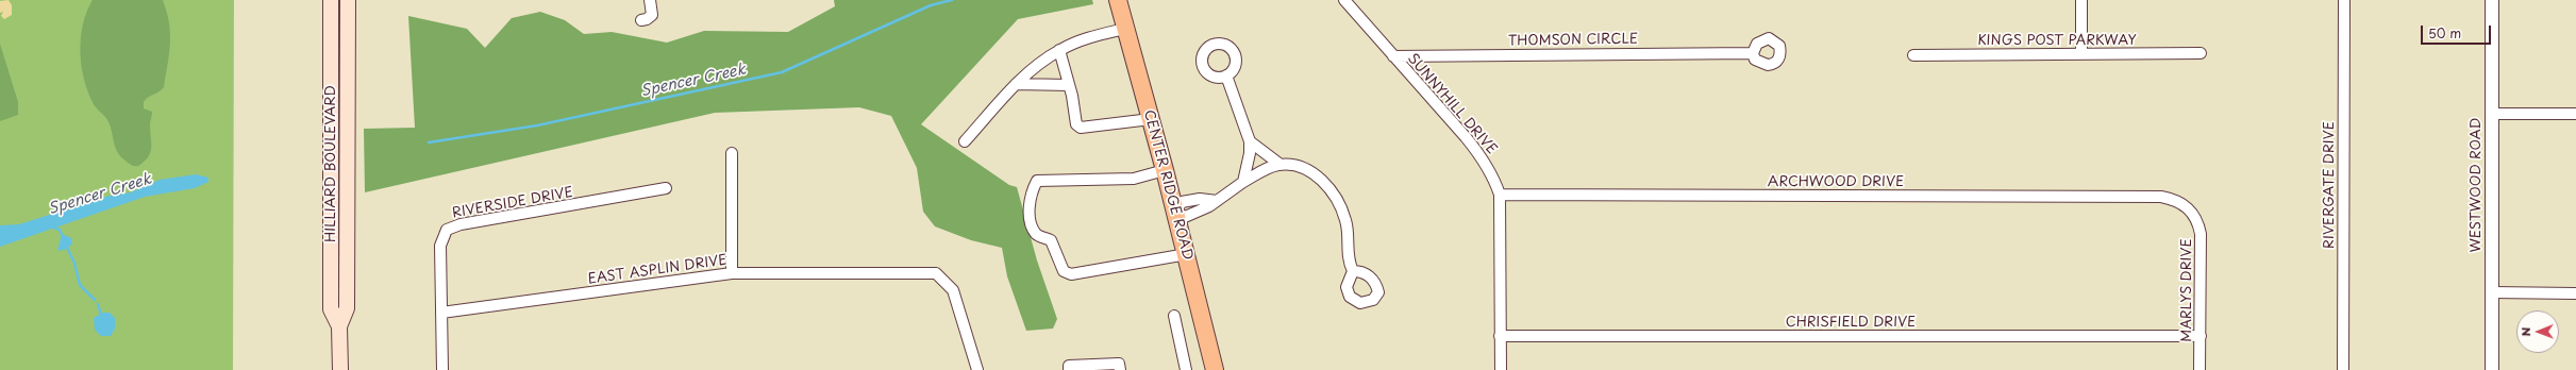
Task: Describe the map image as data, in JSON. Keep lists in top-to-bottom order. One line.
{"streets":{"main road":["HILLIARD BOULEVARD","CENTER RIDGE ROAD"],"street":["THOMSON CIRCLE","KINGS POST PARKWAY","SUNNYHILL DRIVE","ARCHWOOD DRIVE","RIVERGATE DRIVE","WESTWOOD ROAD","RIVERSIDE DRIVE","EAST ASPLIN DRIVE","MARLYS DRIVE","CHRISFIELD DRIVE"]},"crossings":[["THOMSON CIRCLE","SUNNYHILL DRIVE"],["SUNNYHILL DRIVE","ARCHWOOD DRIVE"],["SUNNYHILL DRIVE","CHRISFIELD DRIVE"],["ARCHWOOD DRIVE","MARLYS DRIVE"],["RIVERSIDE DRIVE","EAST ASPLIN DRIVE"],["MARLYS DRIVE","CHRISFIELD DRIVE"]],"water":["Spencer Creek"],"scale_bar":"50 m","north":"left"}
